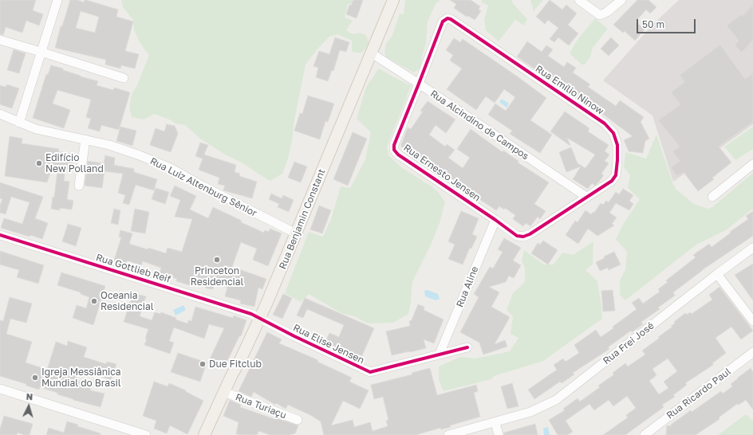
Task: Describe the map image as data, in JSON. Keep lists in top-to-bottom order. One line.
{"streets":{"main road":["Rua Benjamin Constant"],"street":["Rua Emílio Ninow","Rua Alcindino de Campos","Rua Ernesto Jensen","Rua Luiz Altenburg Sênior","Rua Gottlieb Reif","Rua Aline","Rua Frei José","Rua Elise Jensen","Rua Ricardo Paul","Rua Turiaçu"]},"crossings":[["Rua Emílio Ninow","Rua Alcindino de Campos"],["Rua Emílio Ninow","Rua Ernesto Jensen"],["Rua Alcindino de Campos","Rua Ernesto Jensen"],["Rua Alcindino de Campos","Rua Benjamin Constant"],["Rua Ernesto Jensen","Rua Aline"],["Rua Luiz Altenburg Sênior","Rua Benjamin Constant"],["Rua Benjamin Constant","Rua Gottlieb Reif"],["Rua Benjamin Constant","Rua Elise Jensen"],["Rua Benjamin Constant","Rua Turiaçu"],["Rua Gottlieb Reif","Rua Elise Jensen"],["Rua Aline","Rua Elise Jensen"]],"places":["Edifício New Polland","Princeton Residencial","Oceania Residencial","Due Fitclub","Igreja Messiânica Mundial do Brasil"],"scale_bar":"50 m","north":"top"}
